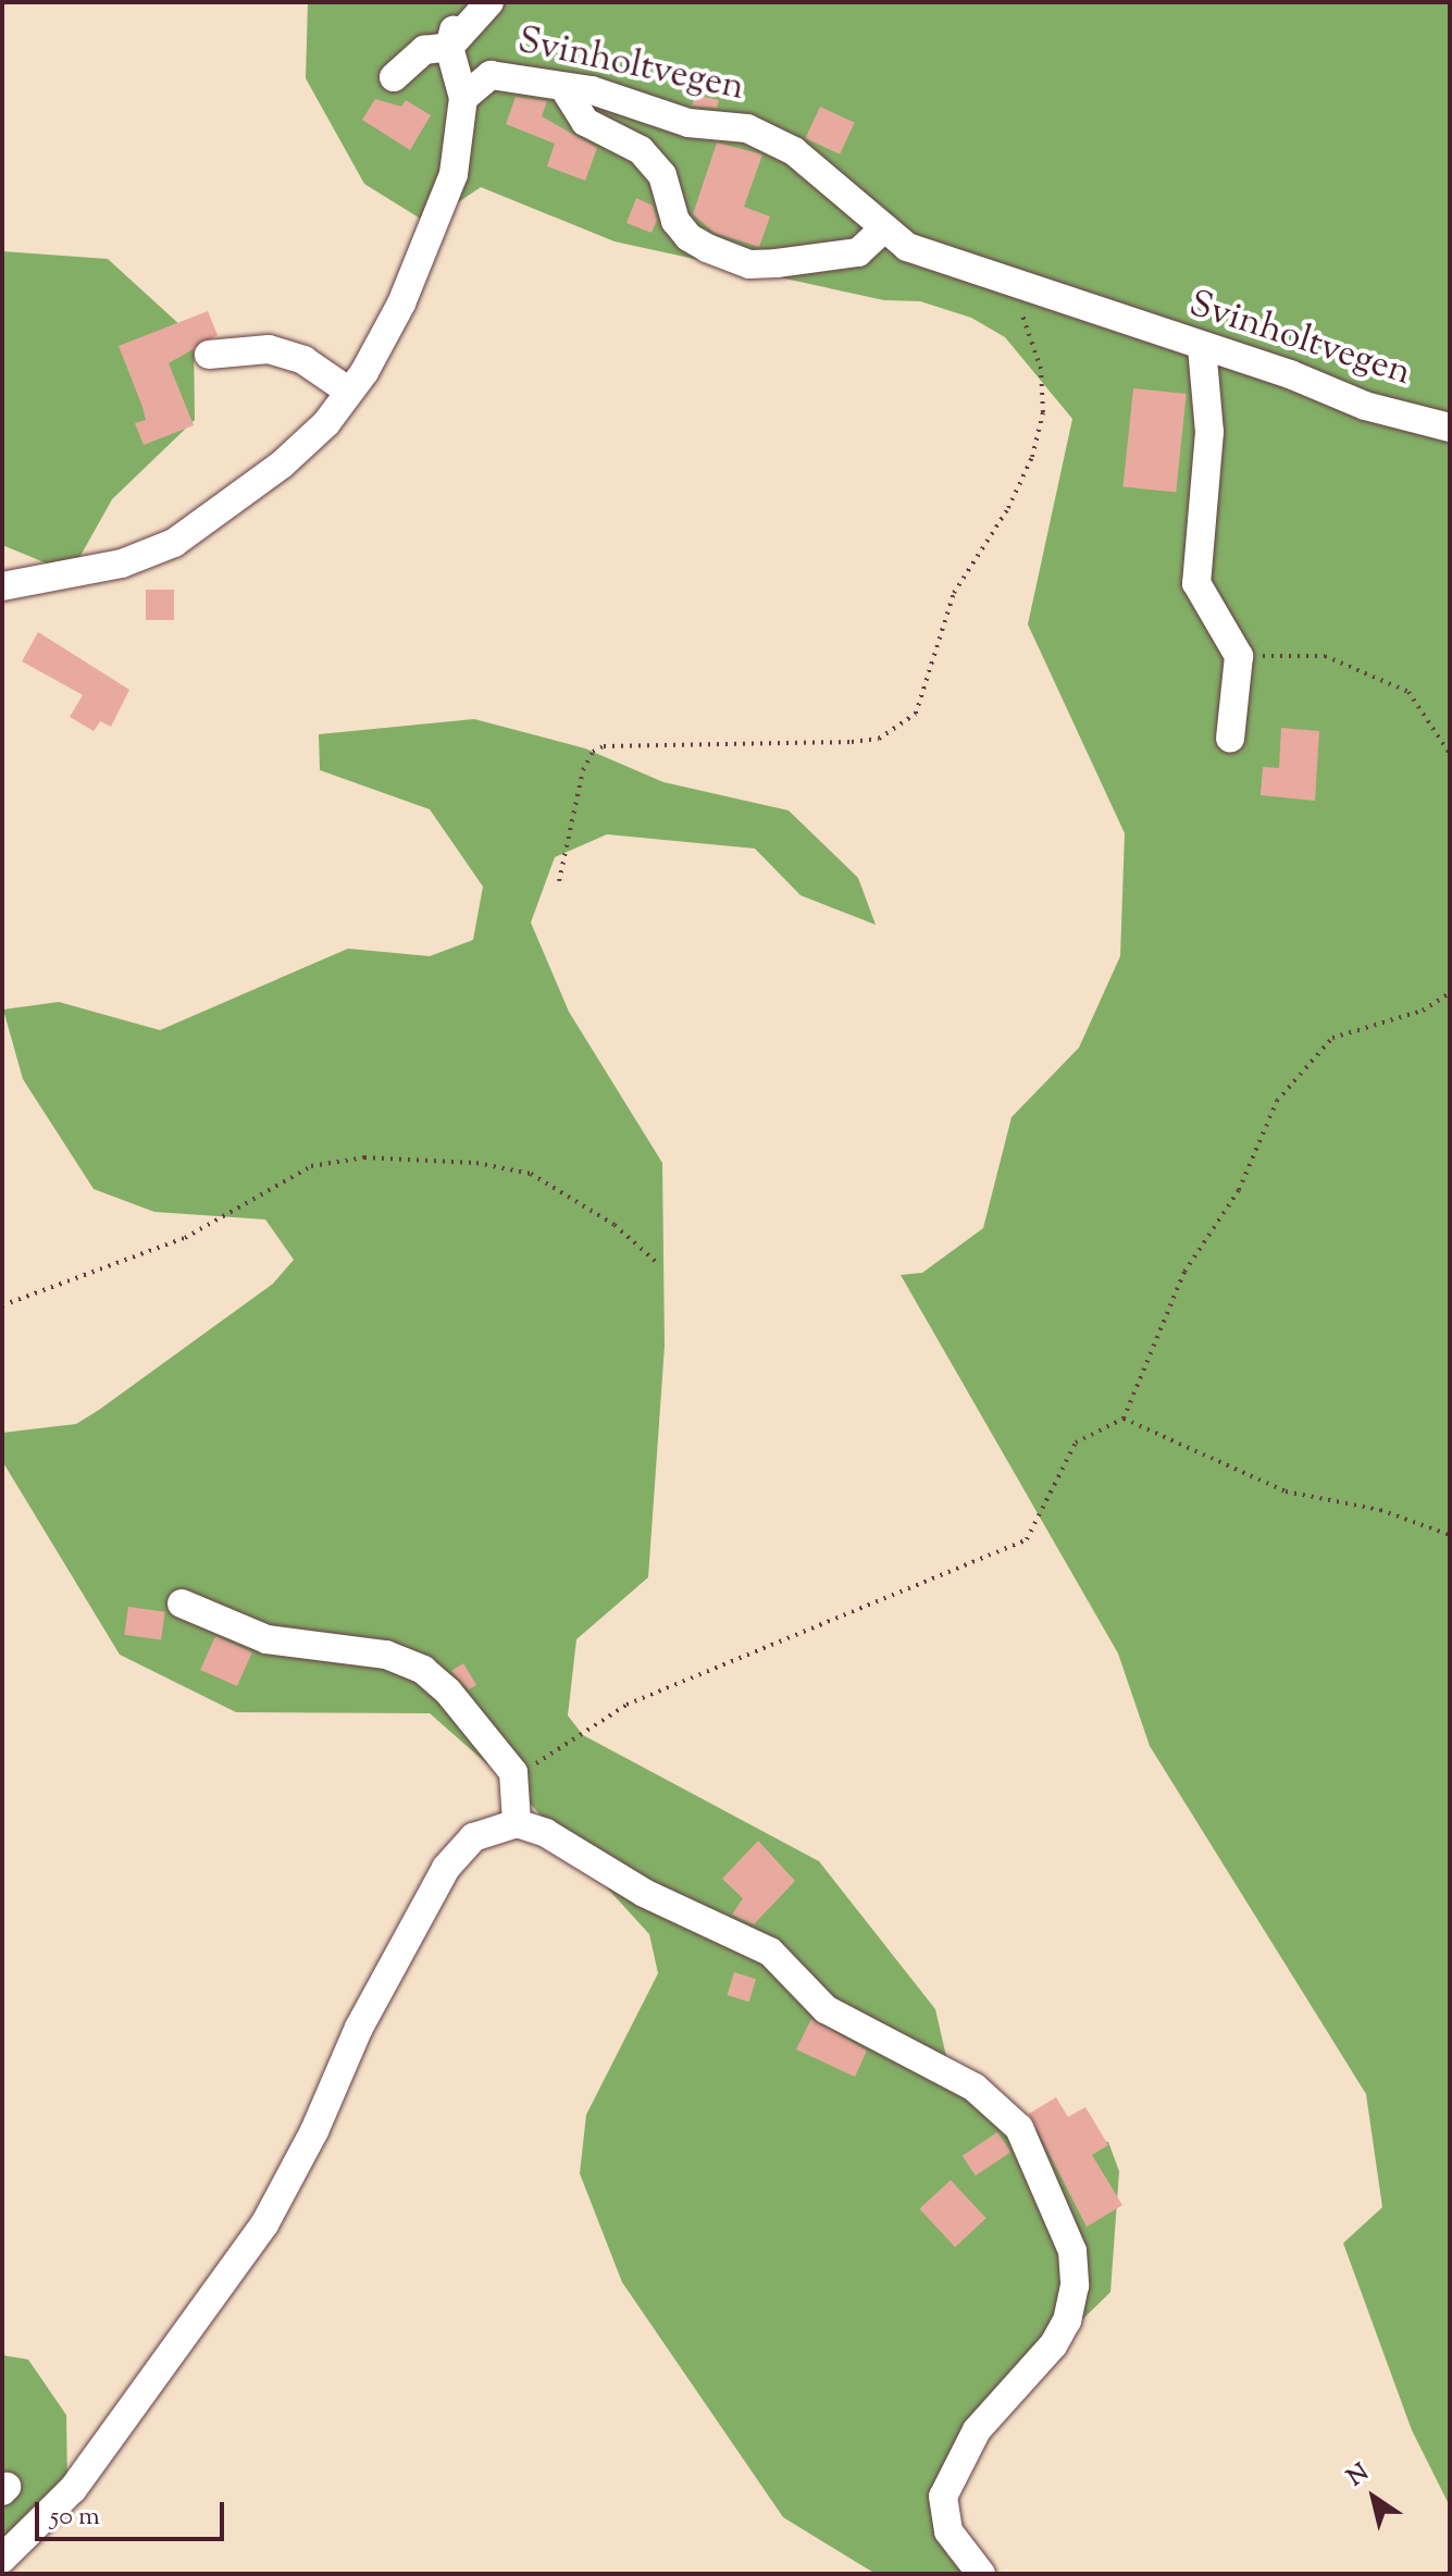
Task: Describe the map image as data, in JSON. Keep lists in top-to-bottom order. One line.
{"streets":{"street":["Svinholtvegen"]},"scale_bar":"50 m","north":"top left"}
